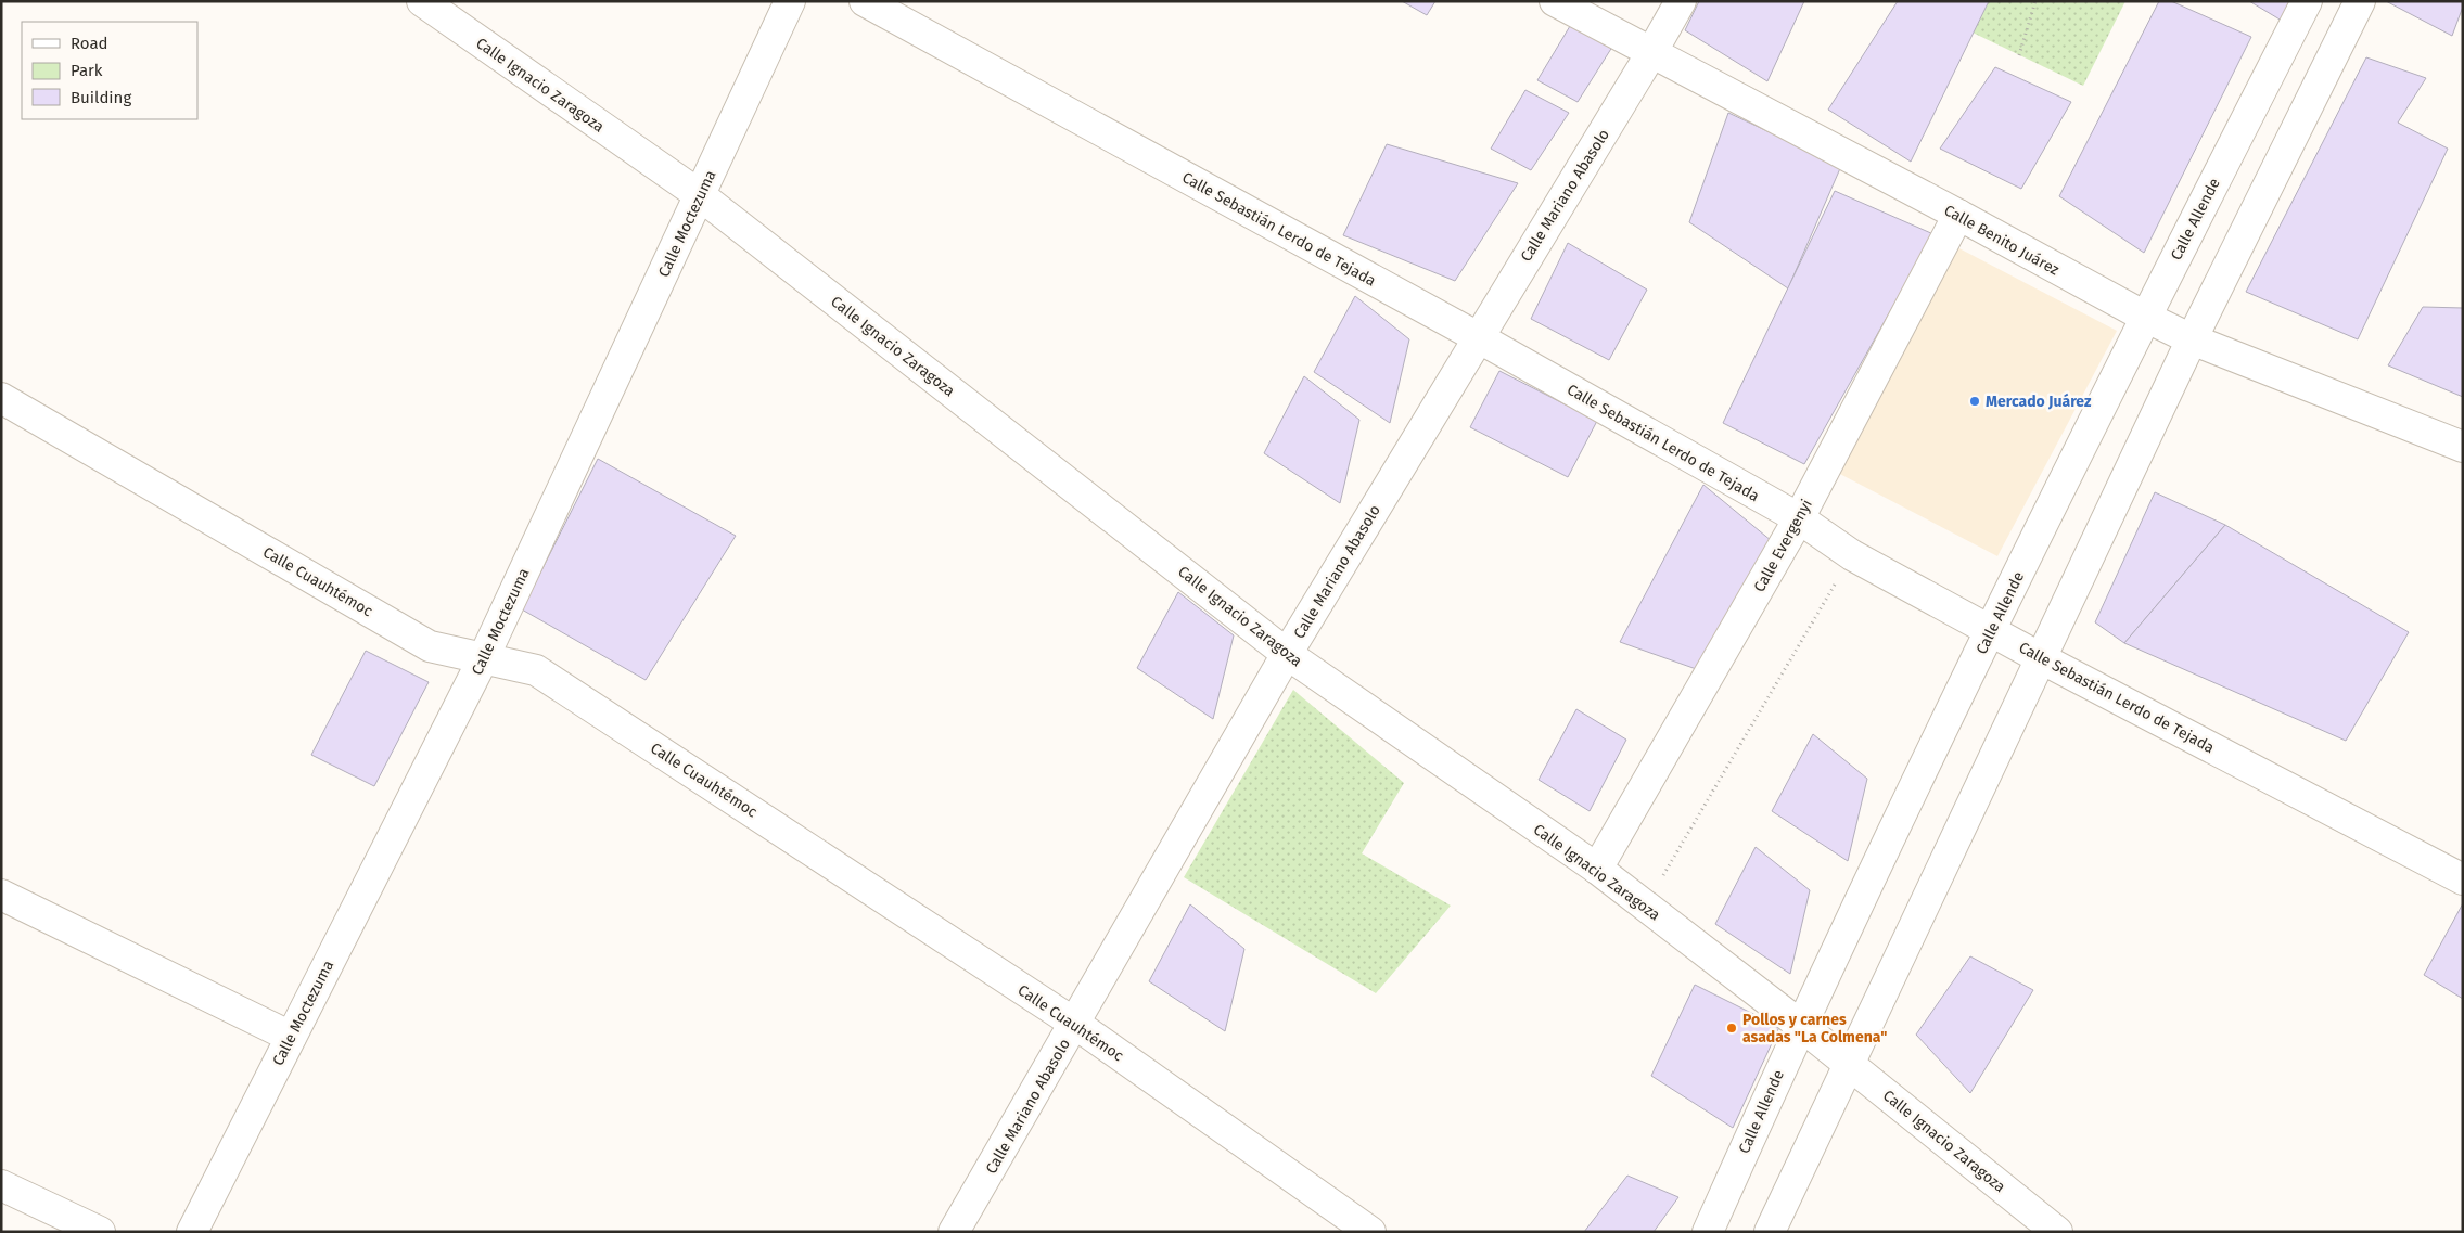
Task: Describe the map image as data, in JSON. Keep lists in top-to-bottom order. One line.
{"streets":{"street":["Calle Ignacio Zaragoza","Calle Mariano Abasolo","Calle Allende","Calle Moctezuma","Calle Sebastián Lerdo de Tejada","Calle Benito Juárez","Calle Evergenyi","Calle Cuauhtémoc"]},"crossings":[["Calle Ignacio Zaragoza","Calle Mariano Abasolo"],["Calle Ignacio Zaragoza","Calle Allende"],["Calle Ignacio Zaragoza","Calle Moctezuma"],["Calle Ignacio Zaragoza","Calle Evergenyi"],["Calle Mariano Abasolo","Calle Sebastián Lerdo de Tejada"],["Calle Mariano Abasolo","Calle Benito Juárez"],["Calle Mariano Abasolo","Calle Cuauhtémoc"],["Calle Allende","Calle Sebastián Lerdo de Tejada"],["Calle Allende","Calle Benito Juárez"],["Calle Moctezuma","Calle Cuauhtémoc"],["Calle Sebastián Lerdo de Tejada","Calle Evergenyi"],["Calle Benito Juárez","Calle Evergenyi"]],"places":["Mercado Juárez","Pollos y carnes asadas \"La Colmena\""],"legend":["Road","Park","Building"]}
